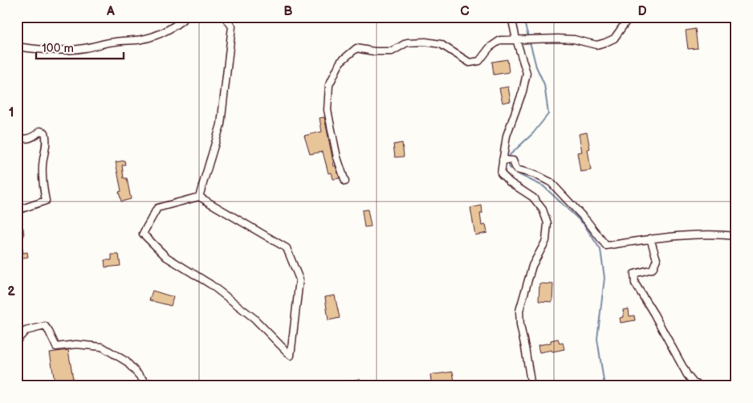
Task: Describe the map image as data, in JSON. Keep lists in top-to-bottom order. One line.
{"scale_bar":"100 m","grid":{"columns":["A","B","C","D"],"rows":["1","2"]}}
